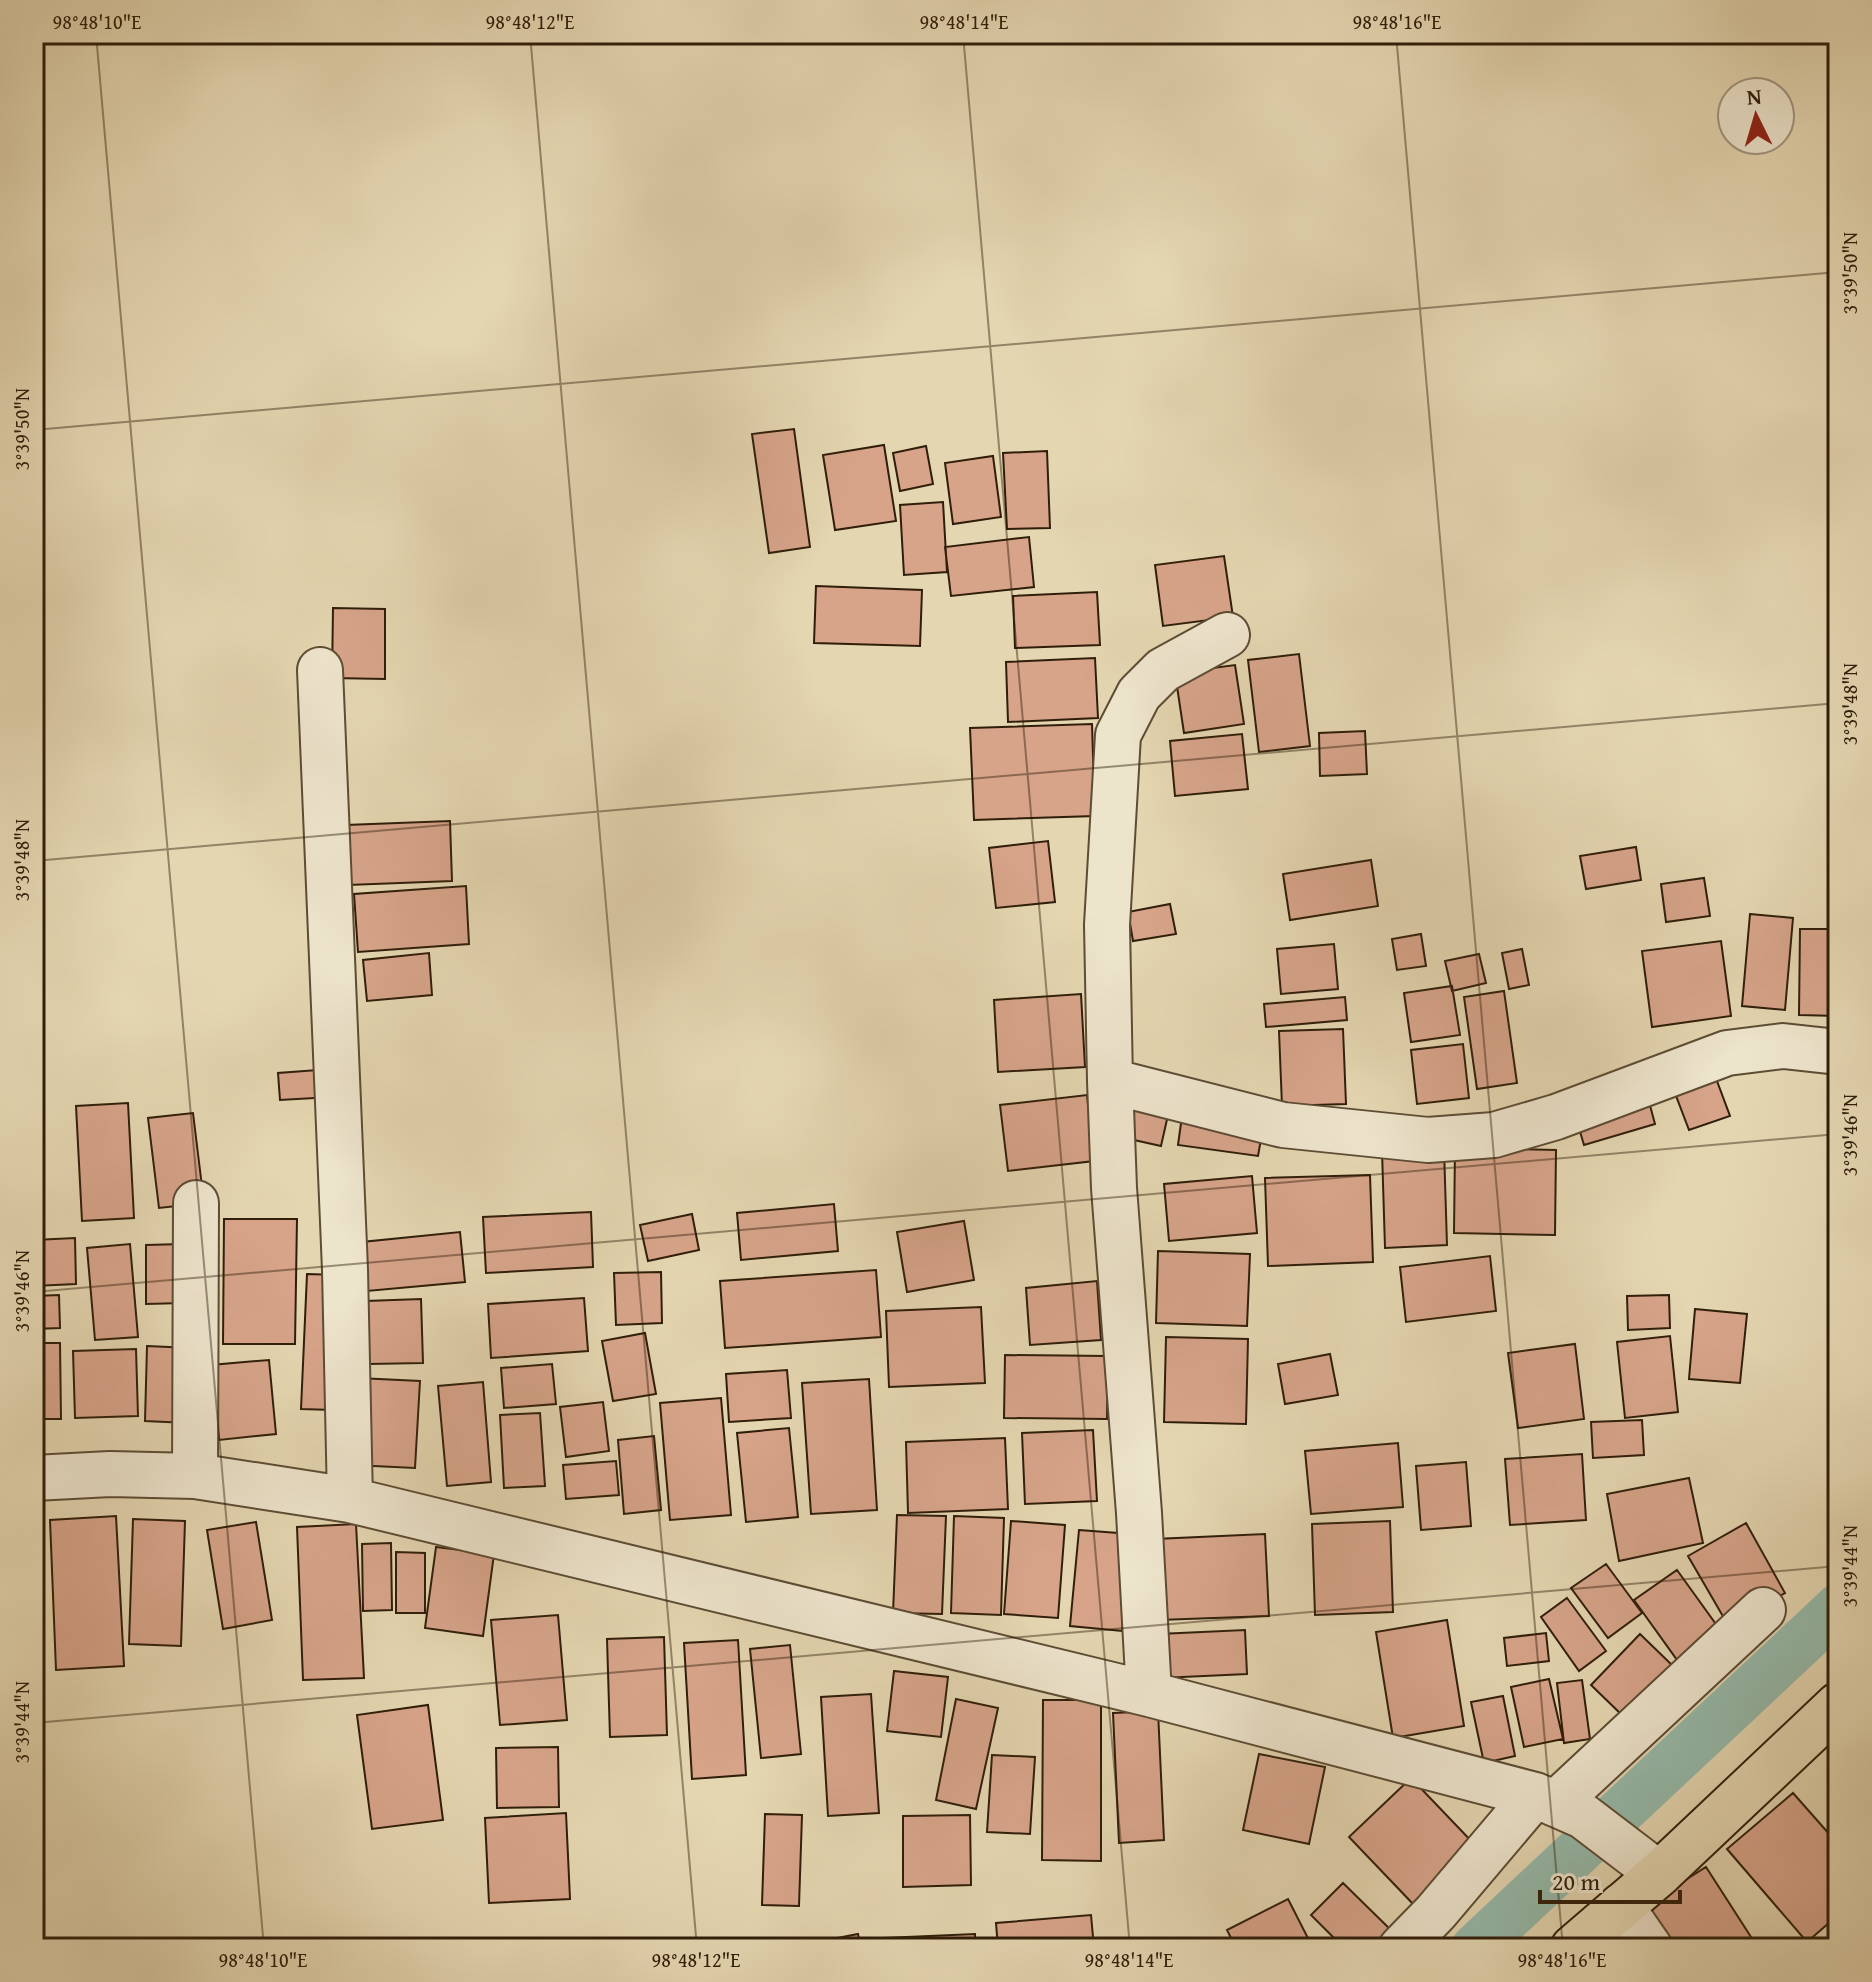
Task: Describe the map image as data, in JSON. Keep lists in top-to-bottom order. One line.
{"scale_bar":"20 m","north":"top","coordinates":["98°48'10\"E","98°48'12\"E","98°48'14\"E","98°48'16\"E","3°39'50\"N","3°39'48\"N","3°39'46\"N","3°39'44\"N"]}
